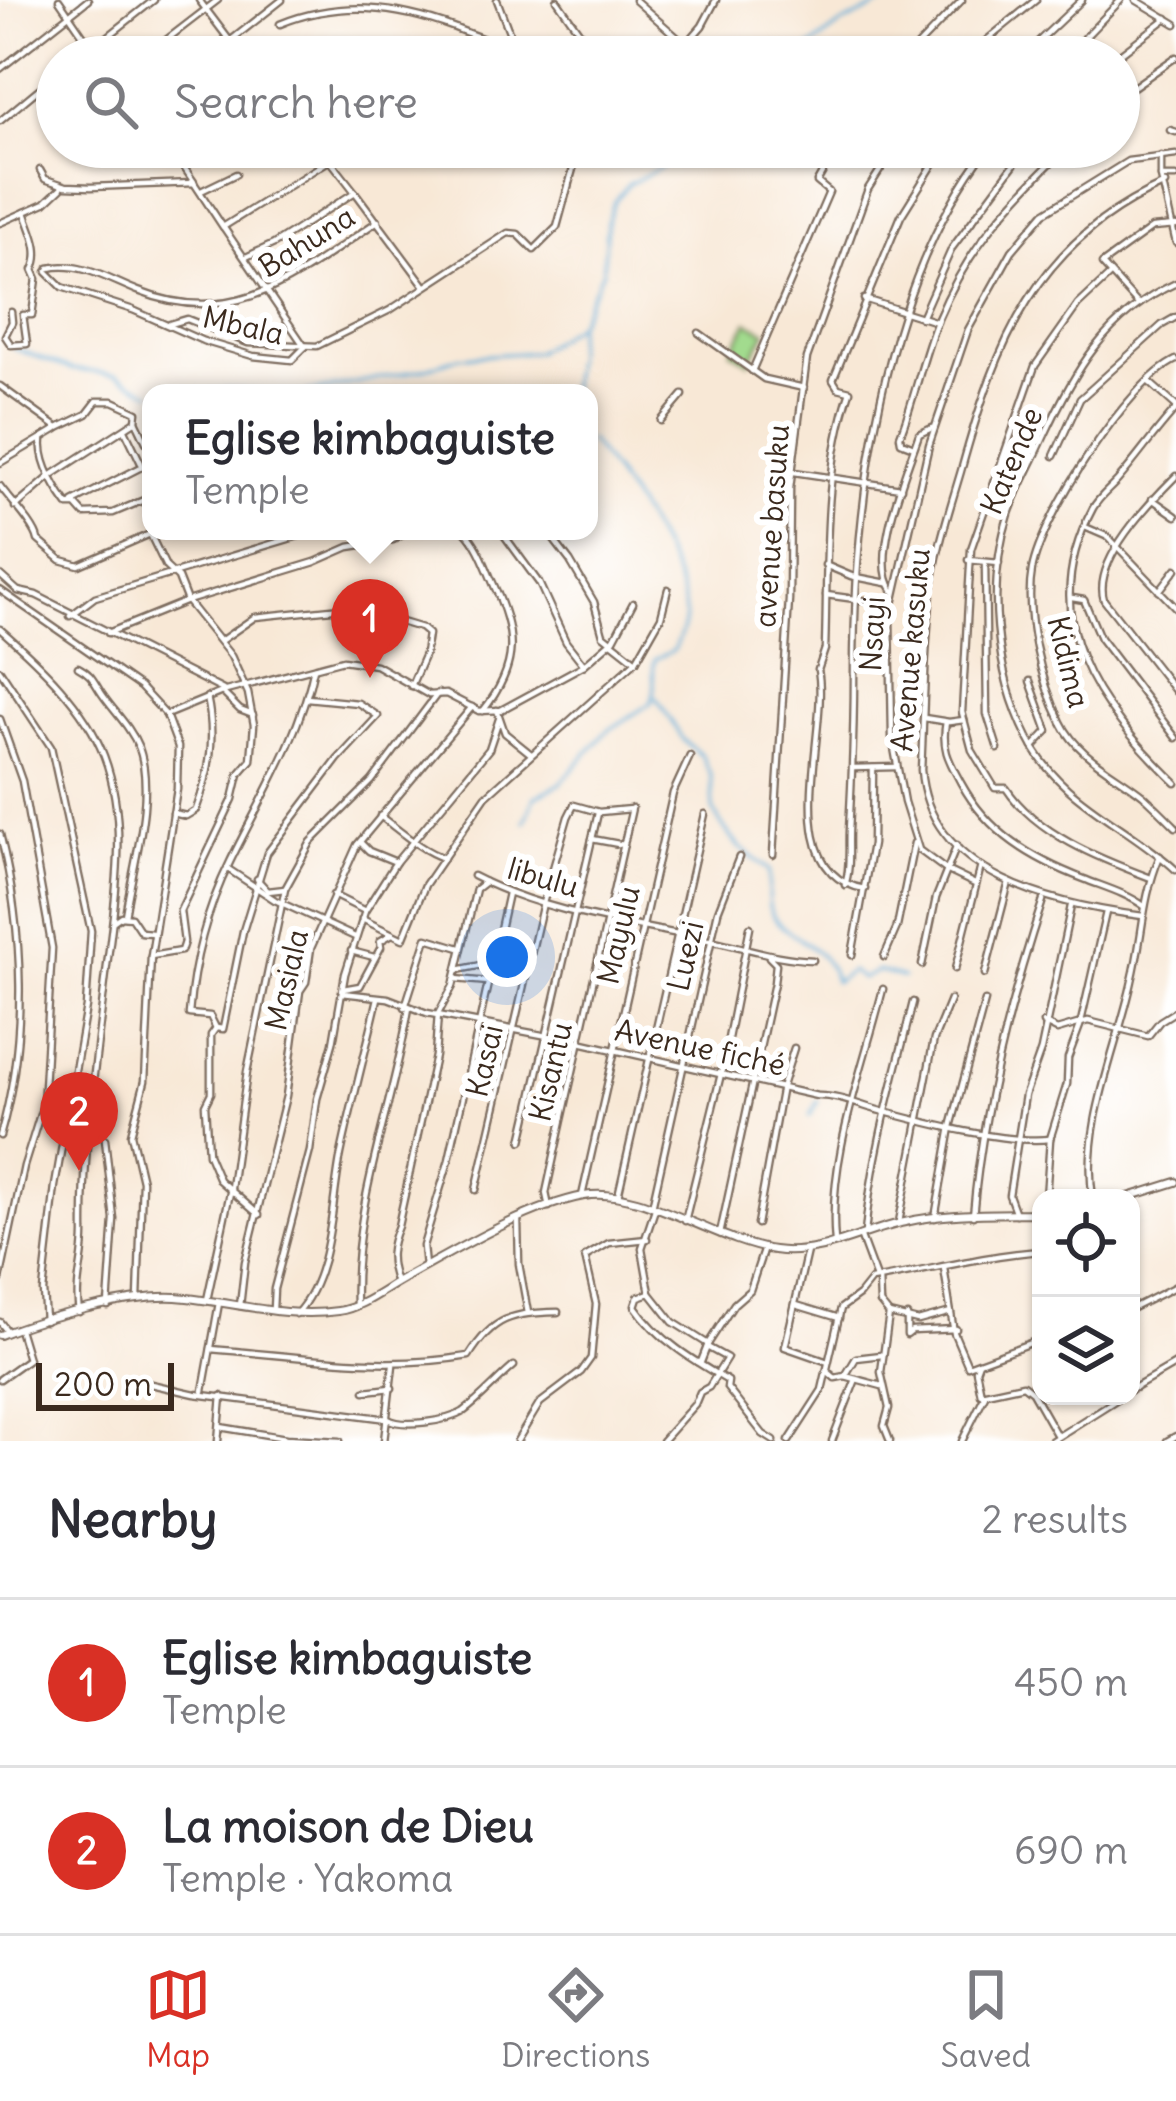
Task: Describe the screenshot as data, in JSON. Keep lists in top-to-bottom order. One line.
{"streets":{"street":["Bahuna","Mbala","Katende","avenue basuku","Nsayi","Avenue kasuku","Kidima","libulu","Mayulu","Luezi","Masiala","Avenue fiché","Kasai","Kisantu"]},"crossings":[["Bahuna","Mbala"],["libulu","Mayulu"],["libulu","Luezi"],["libulu","Kasai"],["libulu","Kisantu"],["Mayulu","Avenue fiché"],["Luezi","Avenue fiché"],["Avenue fiché","Kasai"],["Avenue fiché","Kisantu"],["Kasai","Kisantu"]],"scale_bar":"200 m","page":{"search":"Search here","popup":["Eglise kimbaguiste","Temple"],"pins":["1","2"],"scale":"200 m","heading":["Nearby","2 results"],"list":[{"mark":"1","name":"Eglise kimbaguiste","note":"Temple","value":"450 m"},{"mark":"2","name":"La moison de Dieu","note":"Temple · Yakoma","value":"690 m"}],"nav":["Map","Directions","Saved"]}}
